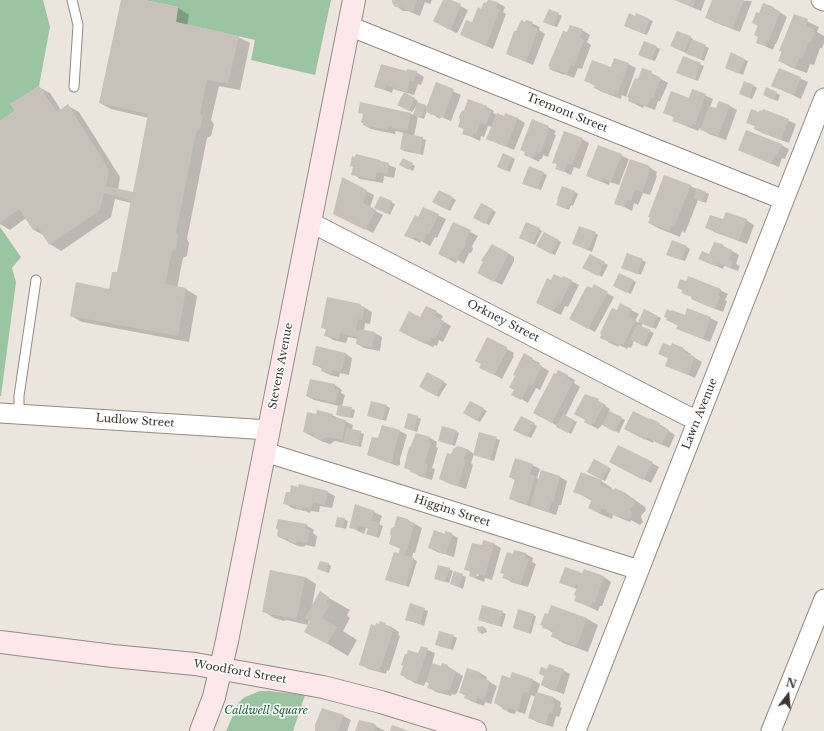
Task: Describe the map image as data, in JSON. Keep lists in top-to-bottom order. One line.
{"streets":{"main road":["Stevens Avenue","Woodford Street"],"street":["Tremont Street","Orkney Street","Lawn Avenue","Ludlow Street","Higgins Street"]},"crossings":[["Tremont Street","Stevens Avenue"],["Tremont Street","Lawn Avenue"],["Orkney Street","Stevens Avenue"],["Orkney Street","Lawn Avenue"],["Stevens Avenue","Ludlow Street"],["Stevens Avenue","Higgins Street"],["Stevens Avenue","Woodford Street"],["Lawn Avenue","Higgins Street"]],"parks":["Caldwell Square"],"north":"top"}
